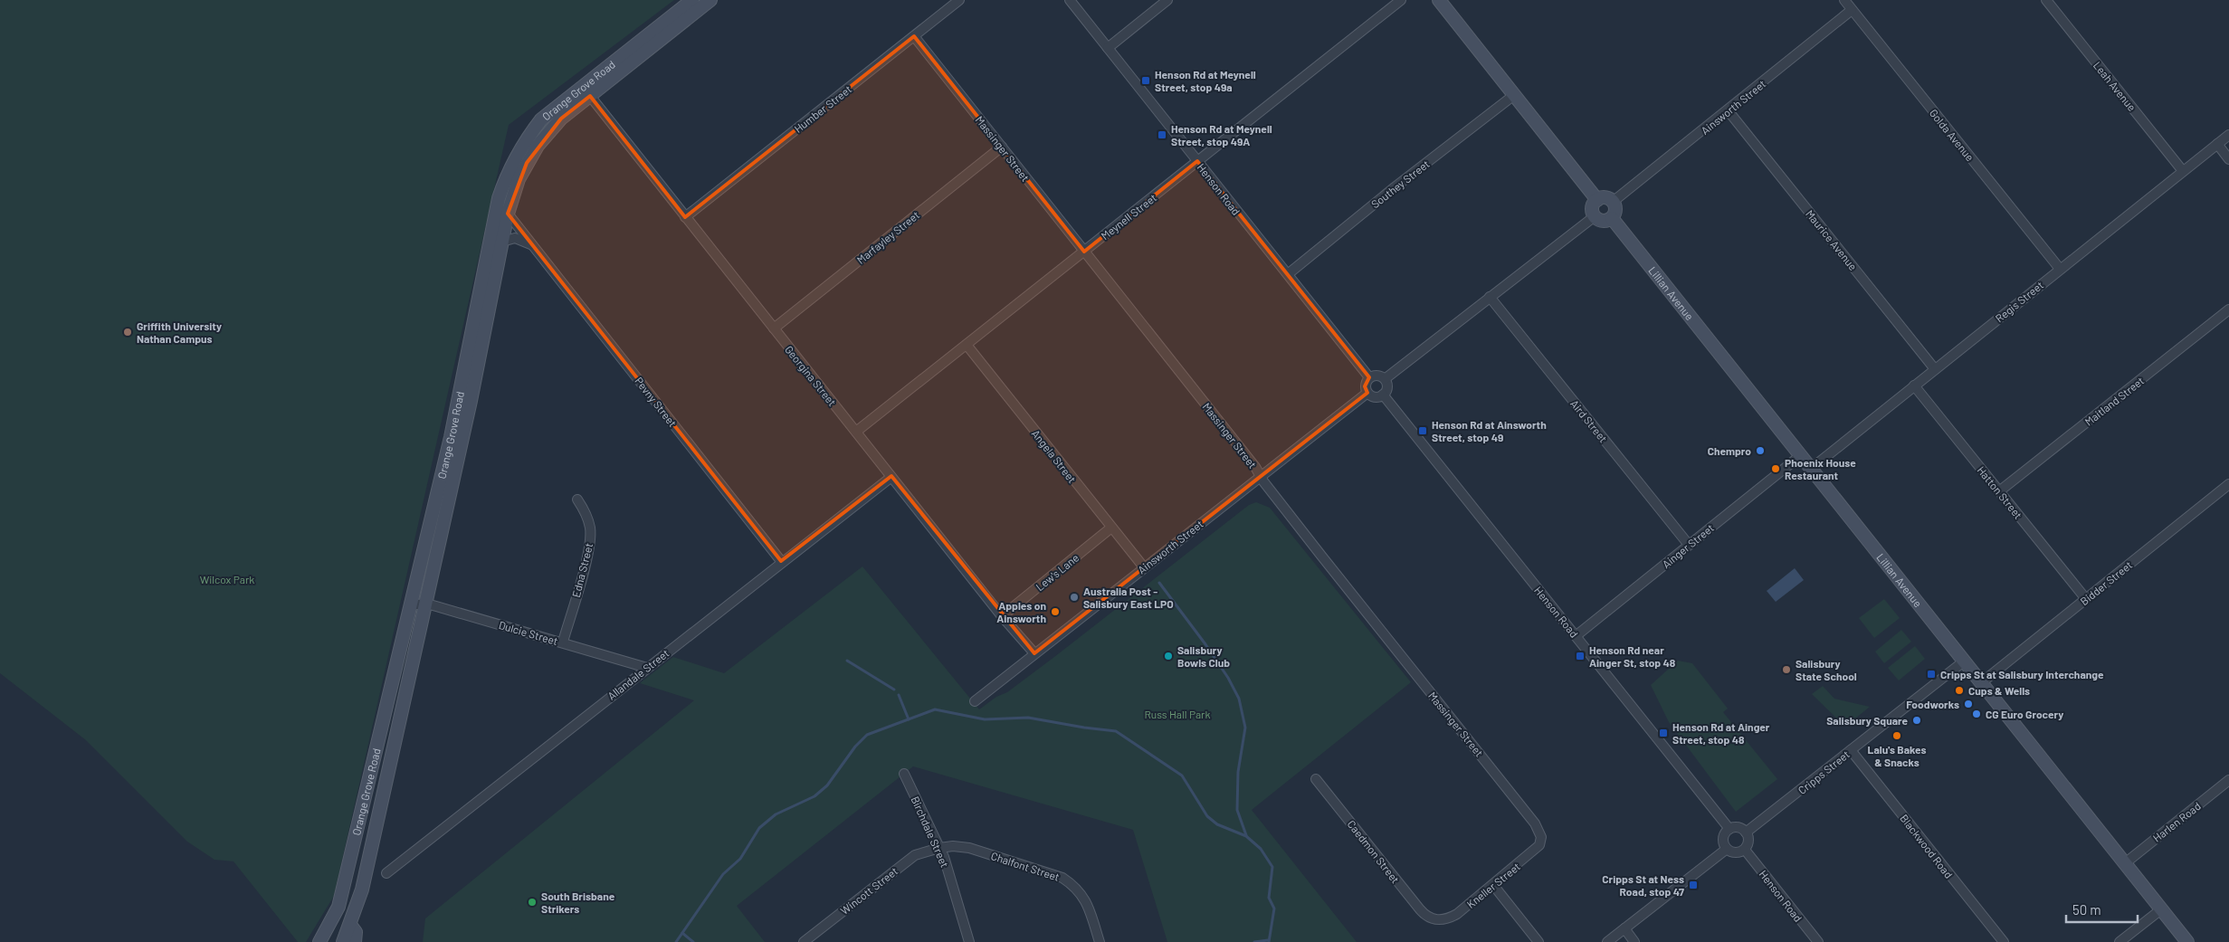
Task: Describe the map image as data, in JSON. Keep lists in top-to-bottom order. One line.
{"streets":{"main road":["Orange Grove Road","Lillian Avenue"],"street":["Leah Avenue","Ainsworth Street","Humber Street","Golda Avenue","Massinger Street","Southey Street","Henson Road","Meynell Street","Marfayley Street","Maurice Avenue","Regis Street","Georgina Street","Maitland Street","Pevny Street","Aird Street","Angela Street","Hatton Street","Ainger Street","Edna Street","Lew's Lane","Bidder Street","Dulcie Street","Allandale Street","Cripps Street","Harlen Road","Birchdale Street","Blackwood Road","Caedmon Street","Chalfont Street","Kneller Street","Wincott Street"]},"crossings":[["Leah Avenue","Regis Street"],["Orange Grove Road","Georgina Street"],["Orange Grove Road","Pevny Street"],["Orange Grove Road","Dulcie Street"],["Ainsworth Street","Golda Avenue"],["Ainsworth Street","Massinger Street"],["Ainsworth Street","Henson Road"],["Ainsworth Street","Maurice Avenue"],["Ainsworth Street","Lillian Avenue"],["Ainsworth Street","Georgina Street"],["Ainsworth Street","Angela Street"],["Humber Street","Massinger Street"],["Humber Street","Georgina Street"],["Golda Avenue","Regis Street"],["Massinger Street","Meynell Street"],["Massinger Street","Marfayley Street"],["Massinger Street","Kneller Street"],["Southey Street","Henson Road"],["Henson Road","Meynell Street"],["Henson Road","Ainger Street"],["Henson Road","Cripps Street"],["Meynell Street","Georgina Street"],["Meynell Street","Angela Street"],["Marfayley Street","Georgina Street"],["Maurice Avenue","Regis Street"],["Lillian Avenue","Regis Street"],["Lillian Avenue","Ainger Street"],["Lillian Avenue","Bidder Street"],["Lillian Avenue","Cripps Street"],["Lillian Avenue","Harlen Road"],["Regis Street","Hatton Street"],["Georgina Street","Lew's Lane"],["Georgina Street","Allandale Street"],["Maitland Street","Hatton Street"],["Pevny Street","Allandale Street"],["Aird Street","Ainger Street"],["Angela Street","Lew's Lane"],["Hatton Street","Bidder Street"],["Edna Street","Dulcie Street"],["Dulcie Street","Allandale Street"],["Cripps Street","Blackwood Road"],["Birchdale Street","Chalfont Street"],["Birchdale Street","Wincott Street"],["Caedmon Street","Kneller Street"],["Chalfont Street","Wincott Street"]],"parks":["Wilcox Park","Russ Hall Park"],"places":{"transit":["Henson Rd at Meynell Street, stop 49a","Henson Rd at Meynell Street, stop 49A","Henson Rd at Ainsworth Street, stop 49","Henson Rd near Ainger St, stop 48","Cripps St at Salisbury Interchange","Henson Rd at Ainger Street, stop 48","Cripps St at Ness Road, stop 47"],"other":["Griffith University Nathan Campus","Chempro","Phoenix House Restaurant","Australia Post - Salisbury East LPO","Apples on Ainsworth","Salisbury Bowls Club","Salisbury State School","Cups & Wells","Foodworks","CG Euro Grocery","Salisbury Square","Lalu's Bakes & Snacks","South Brisbane Strikers"]},"scale_bar":"50 m"}
